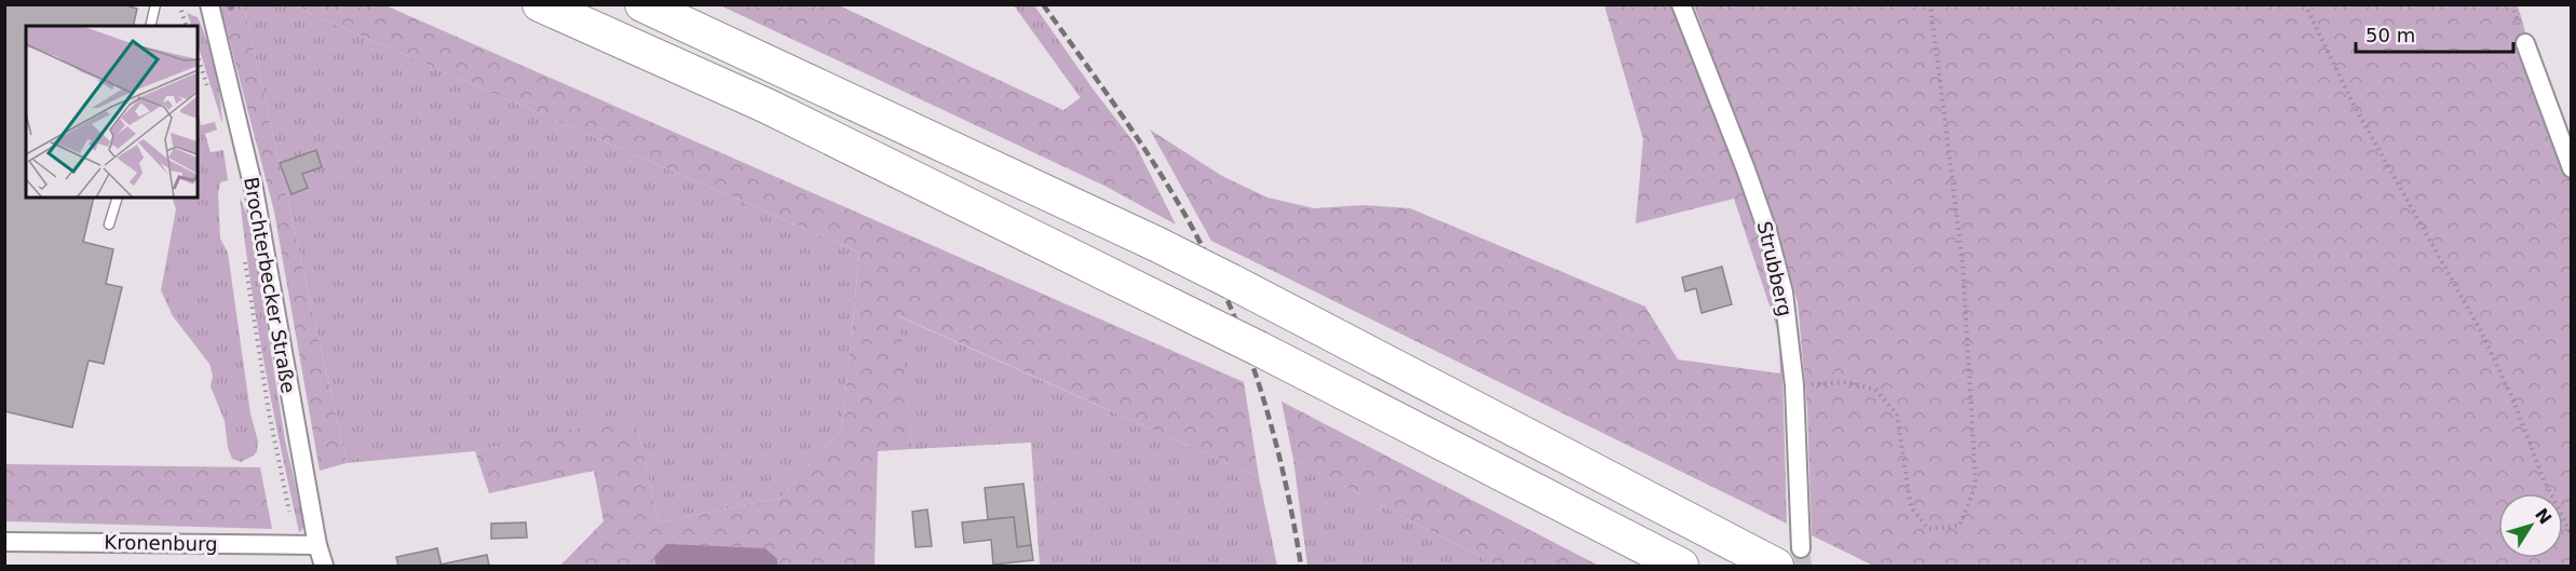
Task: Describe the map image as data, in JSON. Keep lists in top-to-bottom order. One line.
{"streets":{"street":["Strubberg","Brochterbecker Straße","Kronenburg"]},"crossings":[["Brochterbecker Straße","Kronenburg"]],"scale_bar":"50 m","north":"top right"}
